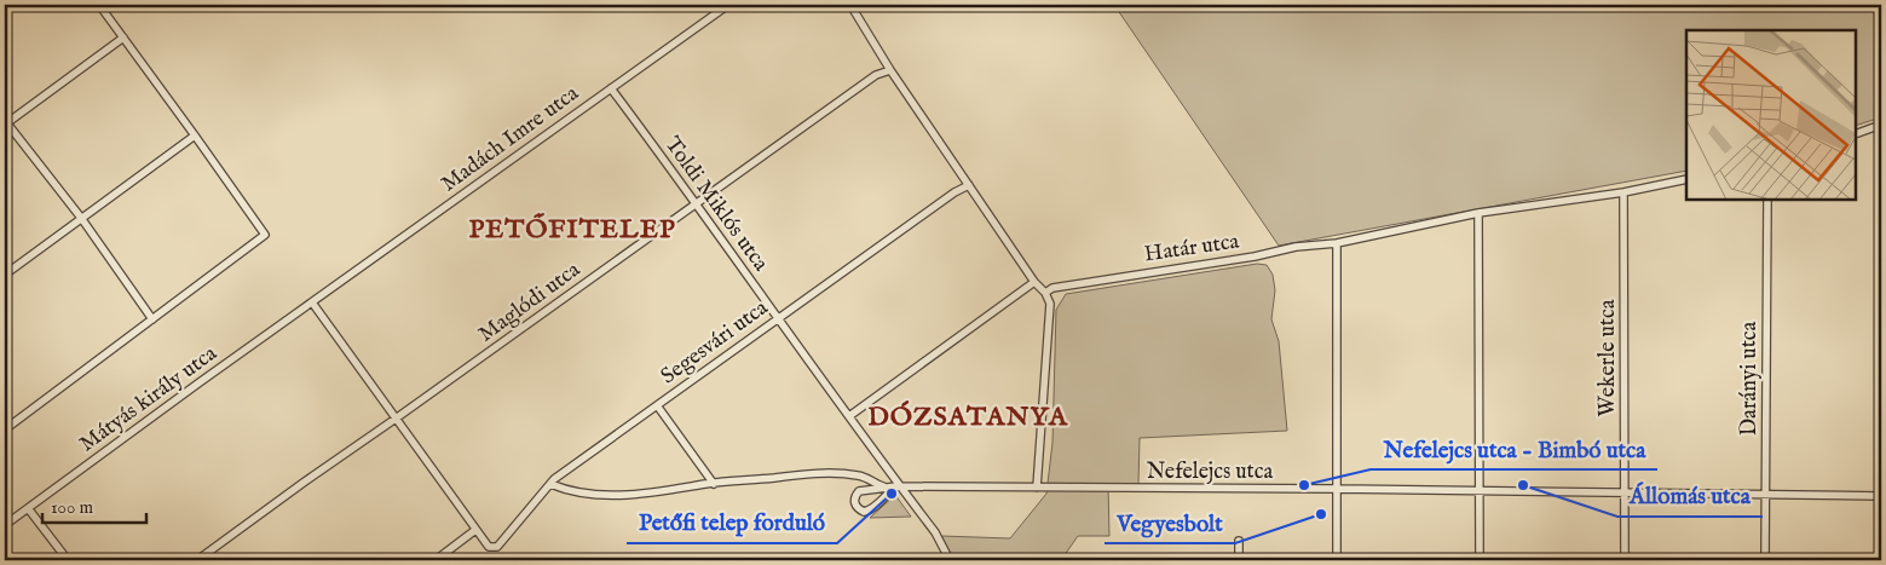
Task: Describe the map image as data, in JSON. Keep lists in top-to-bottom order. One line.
{"streets":{"street":["Madách Imre utca","Toldi Miklós utca","Határ utca","Maglódi utca","Segesvári utca","Wekerle utca","Darányi utca","Mátyás király utca","Nefelejcs utca"]},"crossings":[["Madách Imre utca","Toldi Miklós utca"],["Madách Imre utca","Mátyás király utca"],["Toldi Miklós utca","Maglódi utca"],["Toldi Miklós utca","Segesvári utca"],["Toldi Miklós utca","Nefelejcs utca"],["Határ utca","Wekerle utca"],["Wekerle utca","Nefelejcs utca"],["Darányi utca","Nefelejcs utca"]],"districts":["PETŐFITELEP","DÓZSATANYA"],"places":["Nefelejcs utca - Bimbó utca","Állomás utca","Petőfi telep forduló","Vegyesbolt"],"scale_bar":"100 m"}
